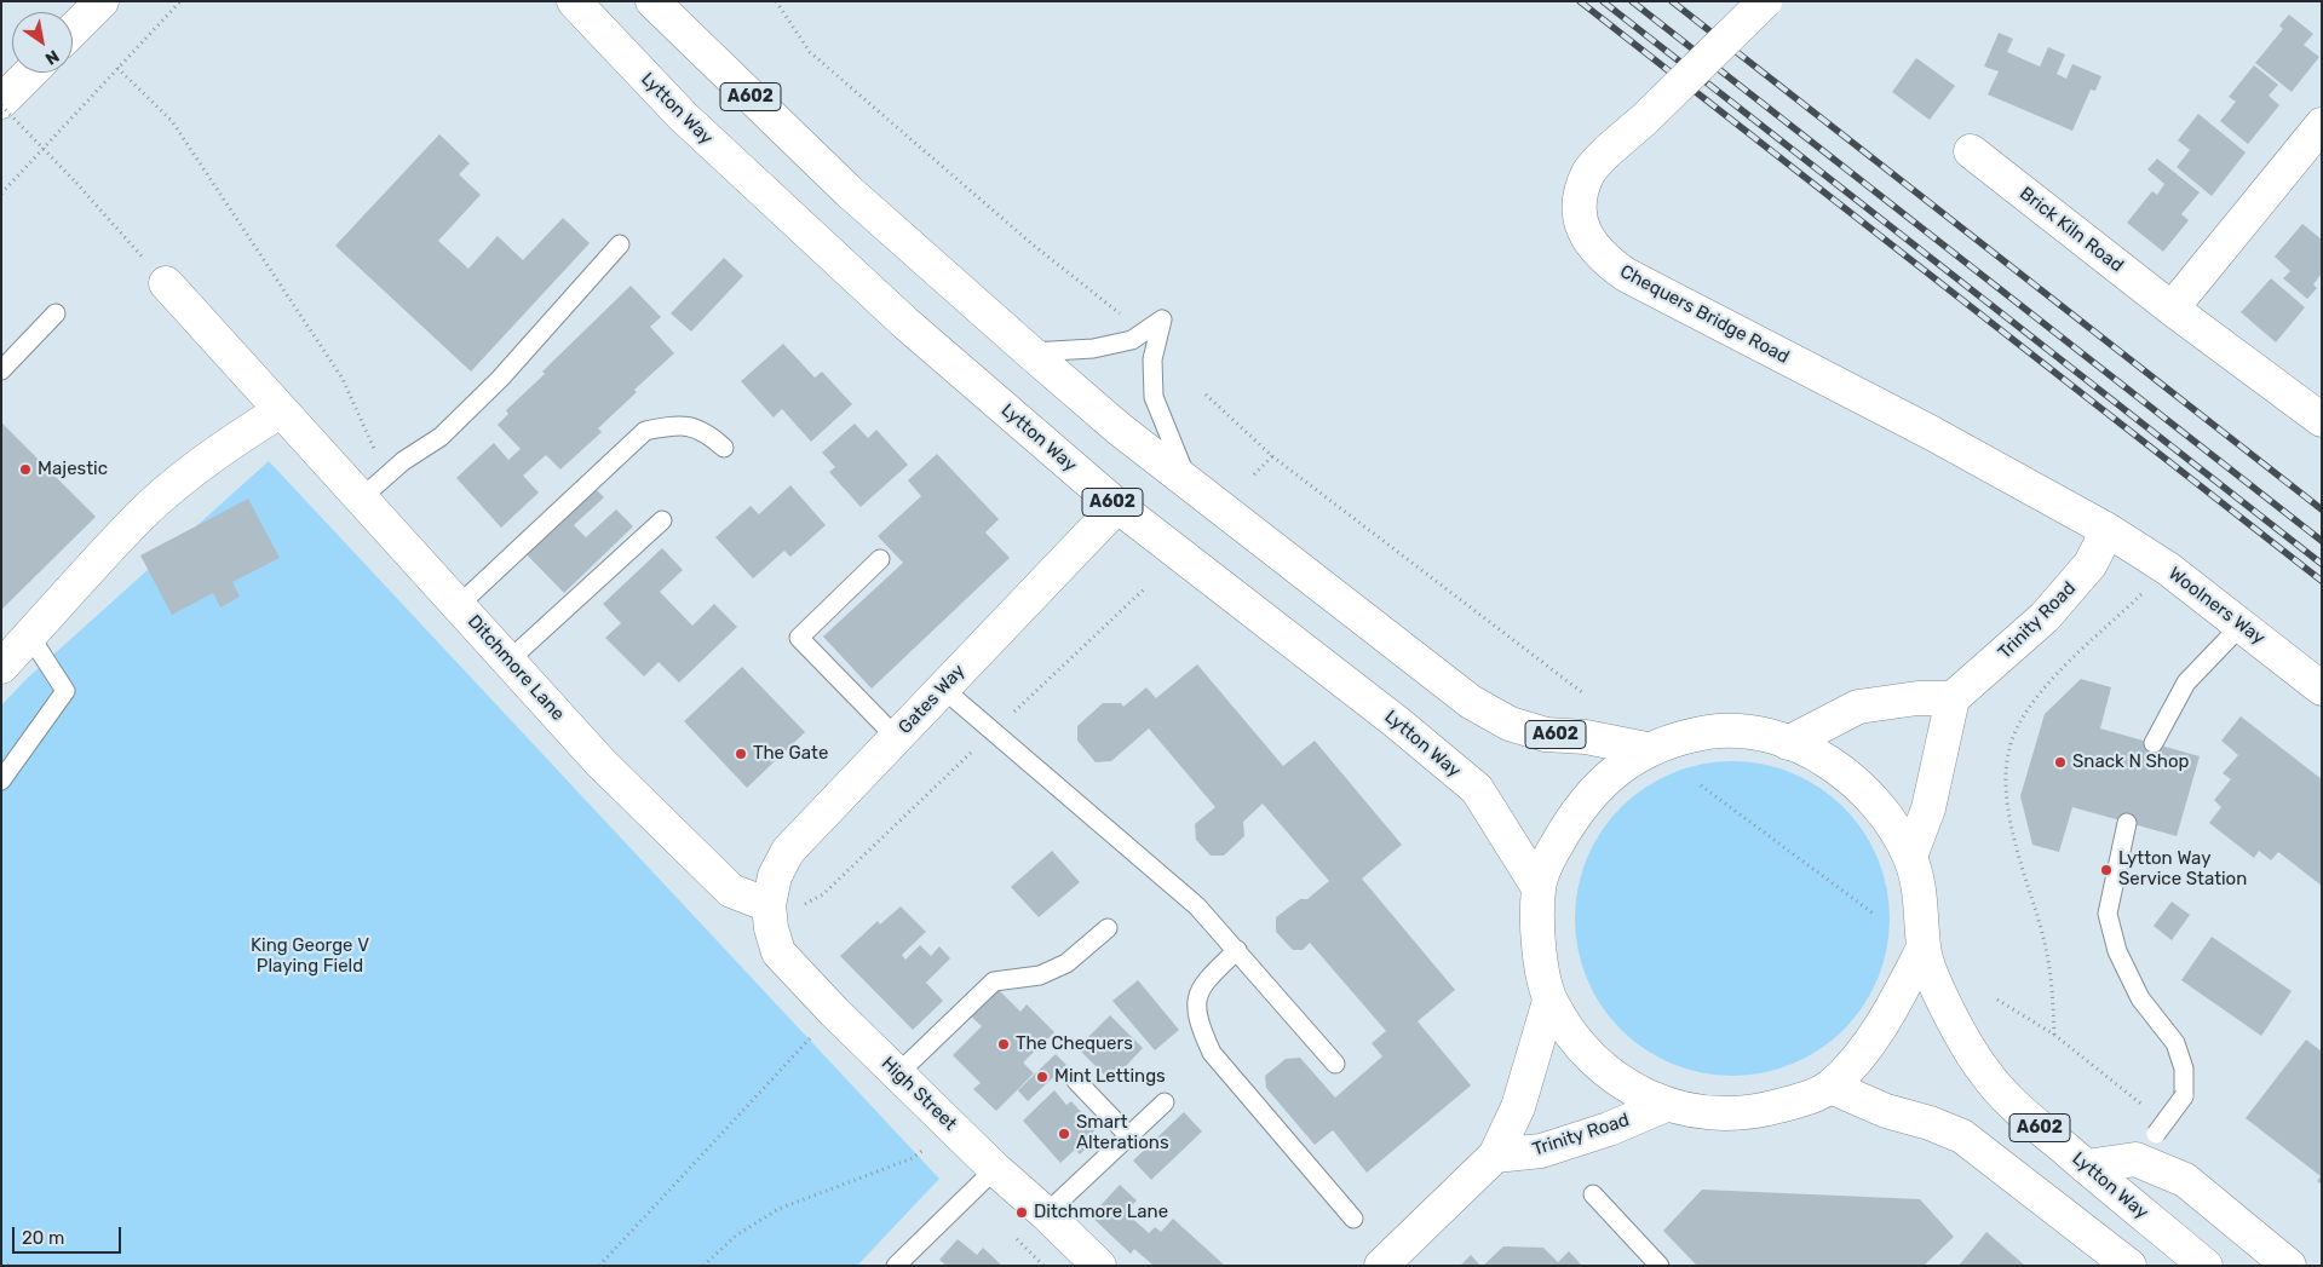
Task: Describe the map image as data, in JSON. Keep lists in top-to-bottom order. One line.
{"streets":{"street":["A602","Lytton Way","Brick Kiln Road","Chequers Bridge Road","Woolners Way","Trinity Road","Ditchmore Lane","Gates Way","High Street"]},"crossings":[["A602","Lytton Way"],["Lytton Way","Trinity Road"],["Lytton Way","Gates Way"],["Chequers Bridge Road","Woolners Way"],["Chequers Bridge Road","Trinity Road"],["Woolners Way","Trinity Road"],["Ditchmore Lane","Gates Way"],["Ditchmore Lane","High Street"],["Gates Way","High Street"]],"parks":["King George V Playing Field"],"places":["Majestic","The Gate","Snack N Shop","Lytton Way Service Station","The Chequers","Mint Lettings","Smart Alterations","Ditchmore Lane"],"scale_bar":"20 m","north":"bottom right"}
